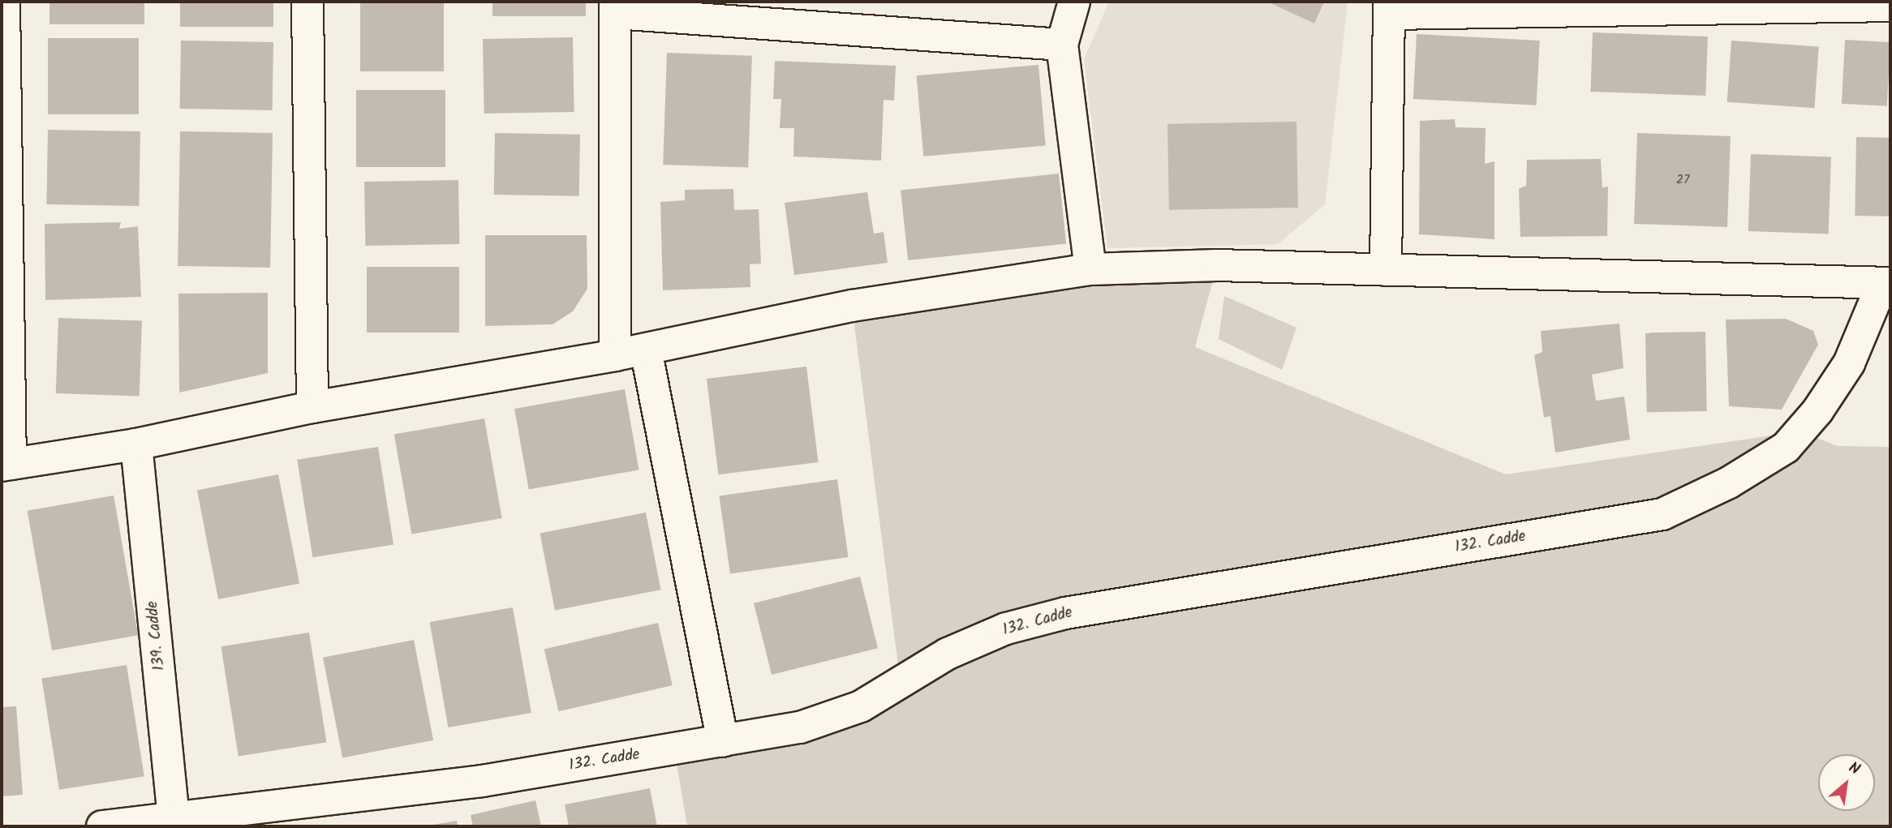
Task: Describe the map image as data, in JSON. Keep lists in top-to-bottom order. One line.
{"streets":{"street":["132. Cadde","139. Cadde"]},"crossings":[["132. Cadde","139. Cadde"]],"house_numbers":["27"],"north":"top right"}
